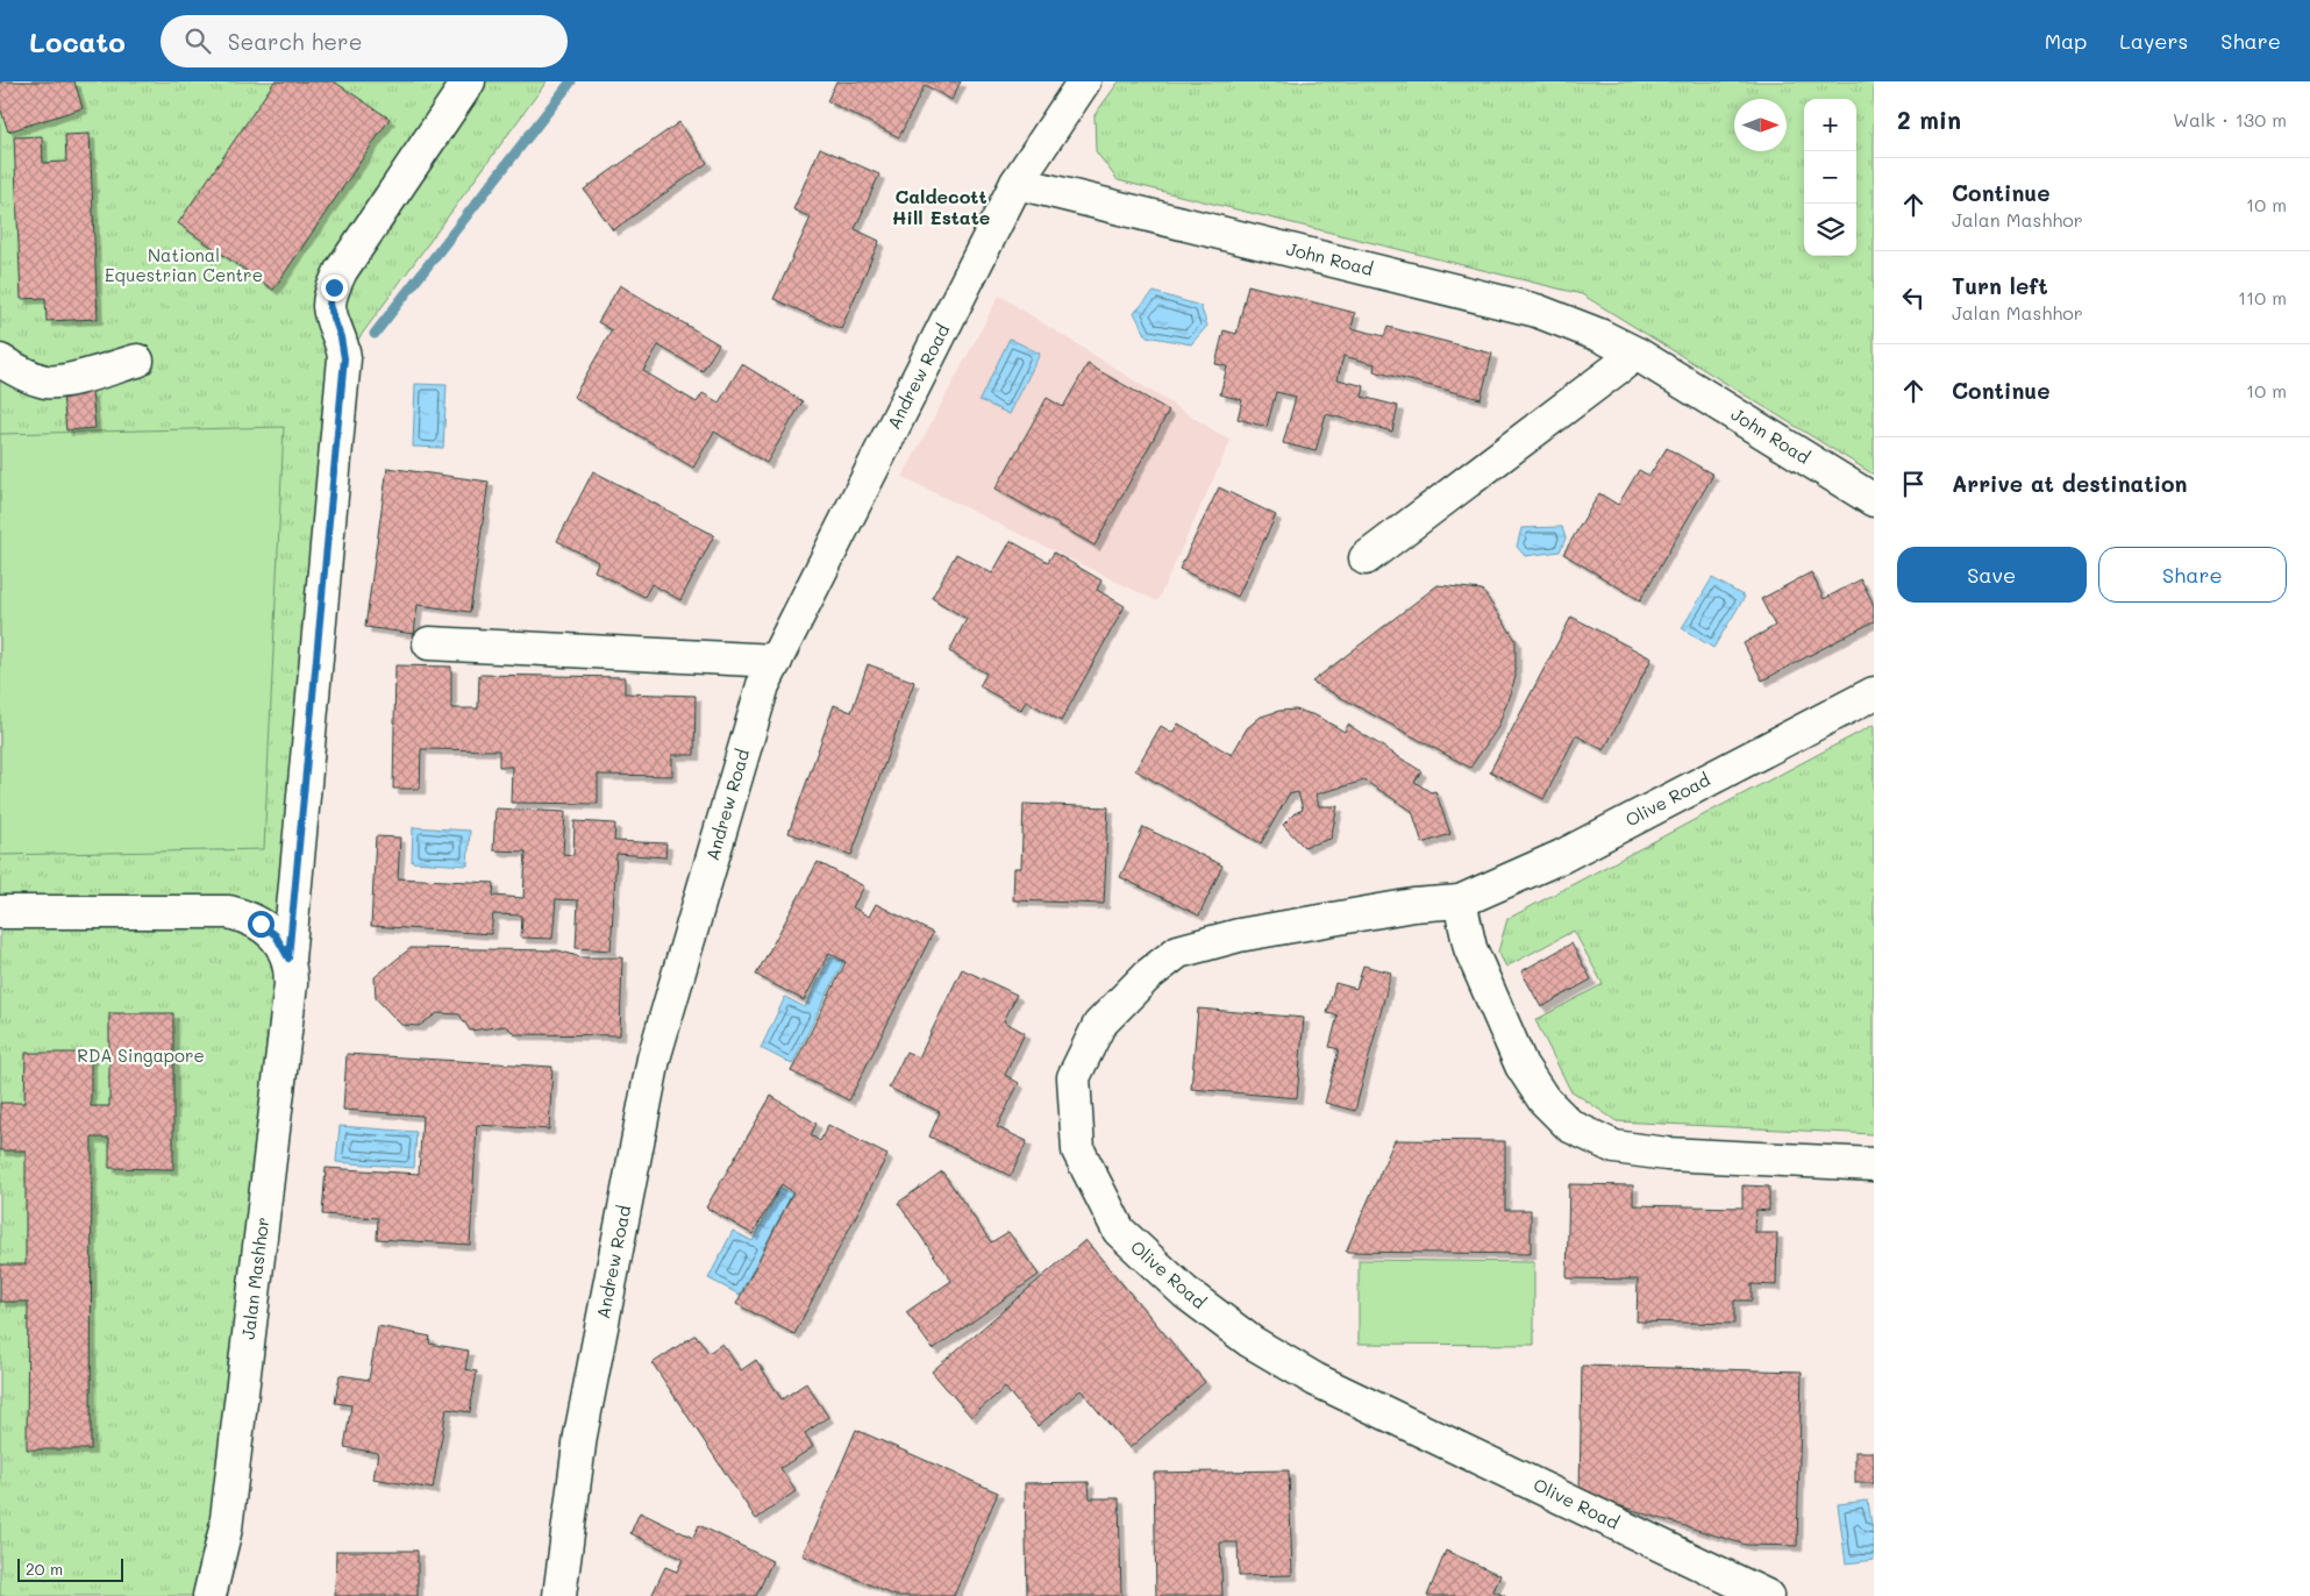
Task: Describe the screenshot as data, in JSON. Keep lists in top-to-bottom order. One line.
{"streets":{"street":["John Road","Andrew Road","Olive Road","Jalan Mashhor"]},"crossings":[["John Road","Andrew Road"]],"districts":["Caldecott Hill Estate"],"parks":["National Equestrian Centre","RDA Singapore"],"scale_bar":"20 m","north":"right","page":{"header":"Locato","search":"Search here","nav":["Map","Layers","Share"],"heading":["2 min","Walk · 130 m"],"map_buttons":["+","−"],"list":[["Continue","Jalan Mashhor","10 m"],["Turn left","Jalan Mashhor","110 m"],["Continue","10 m"],"Arrive at destination"],"buttons":["Save","Share"],"scale":"20 m"}}
